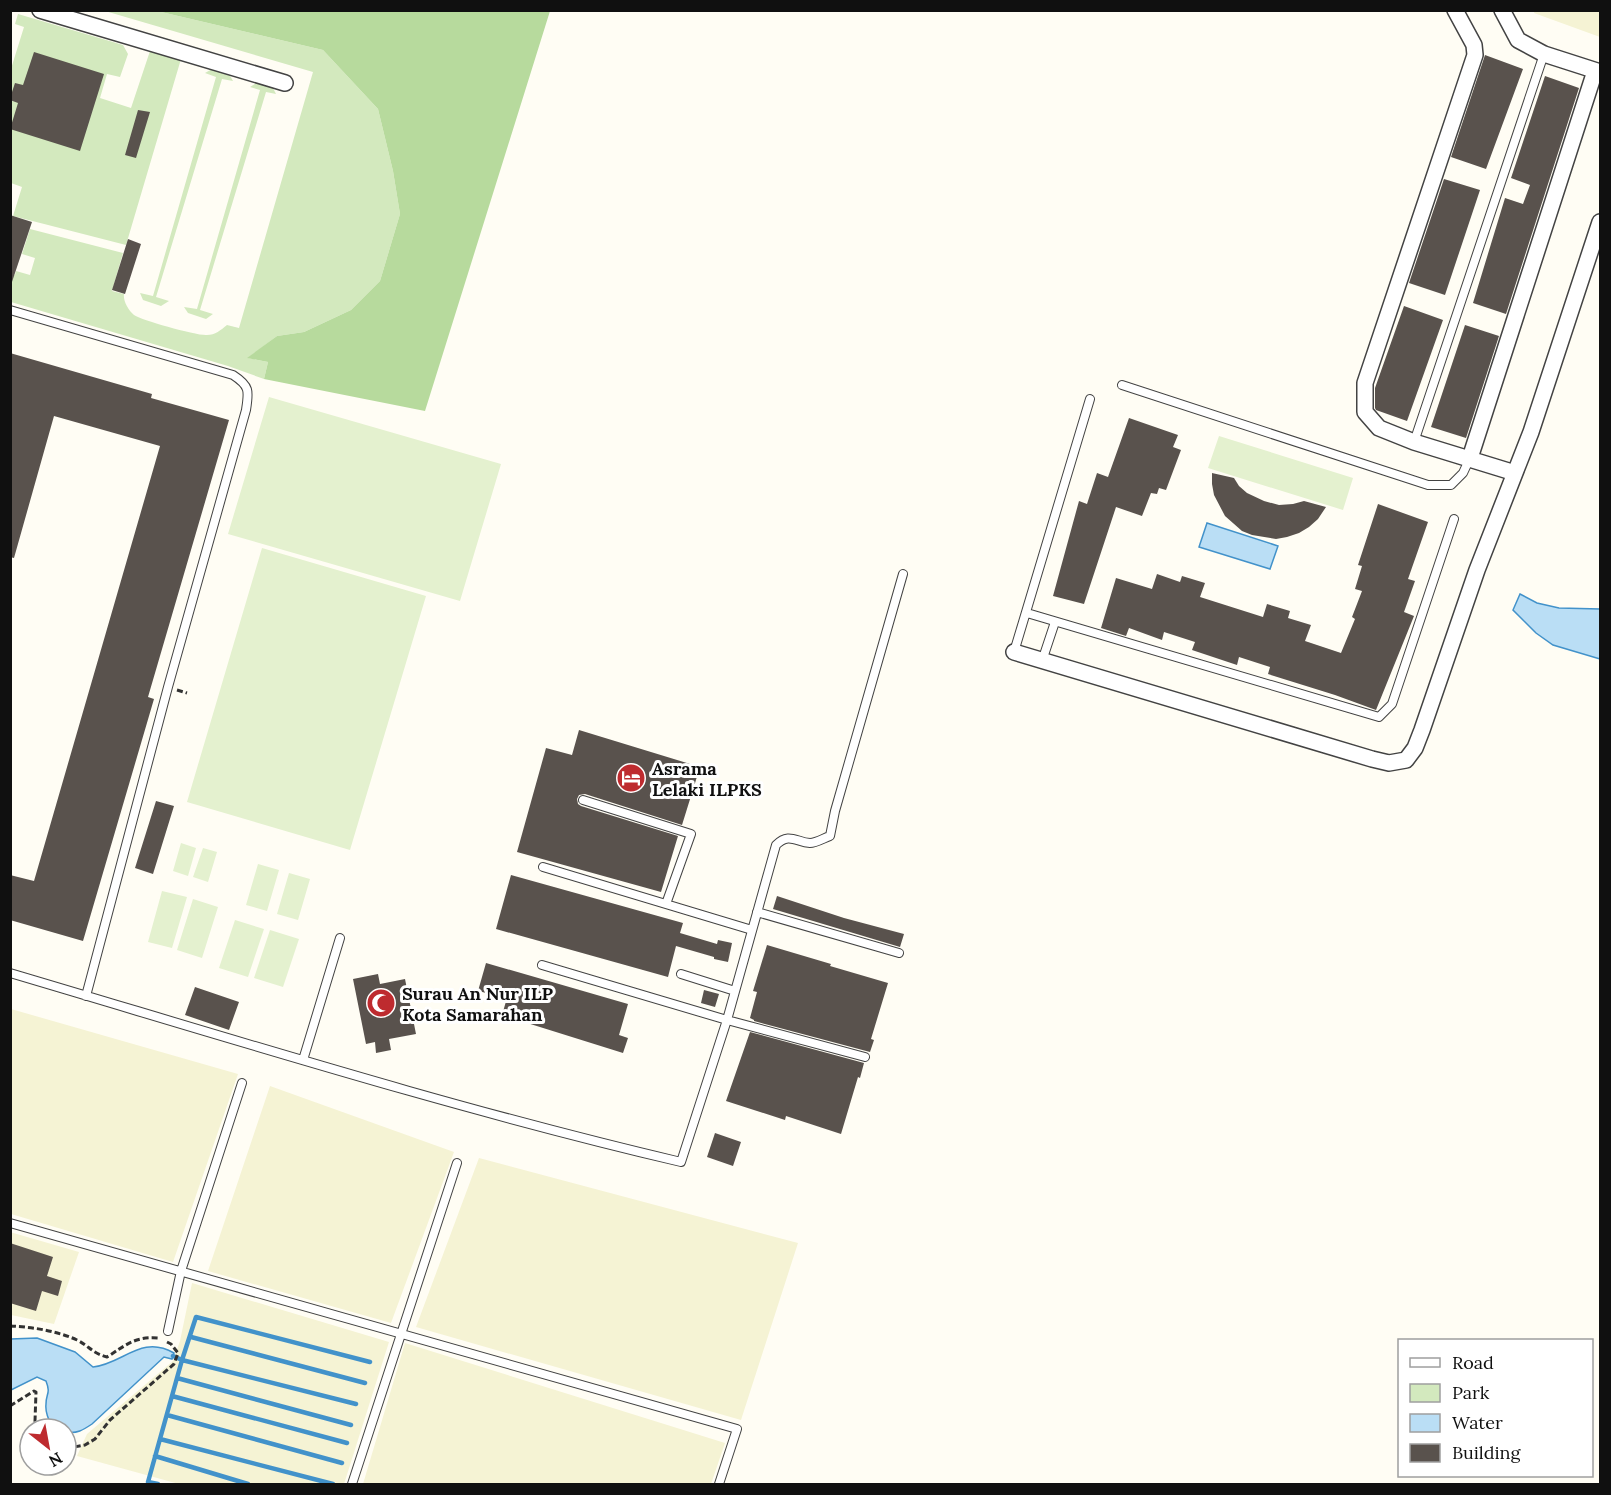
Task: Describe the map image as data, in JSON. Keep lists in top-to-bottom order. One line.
{"places":{"hotel":["Asrama Lelaki ILPKS"],"mosque":["Surau An Nur ILP Kota Samarahan"]},"legend":["Road","Park","Water","Building"],"north":"bottom right"}
